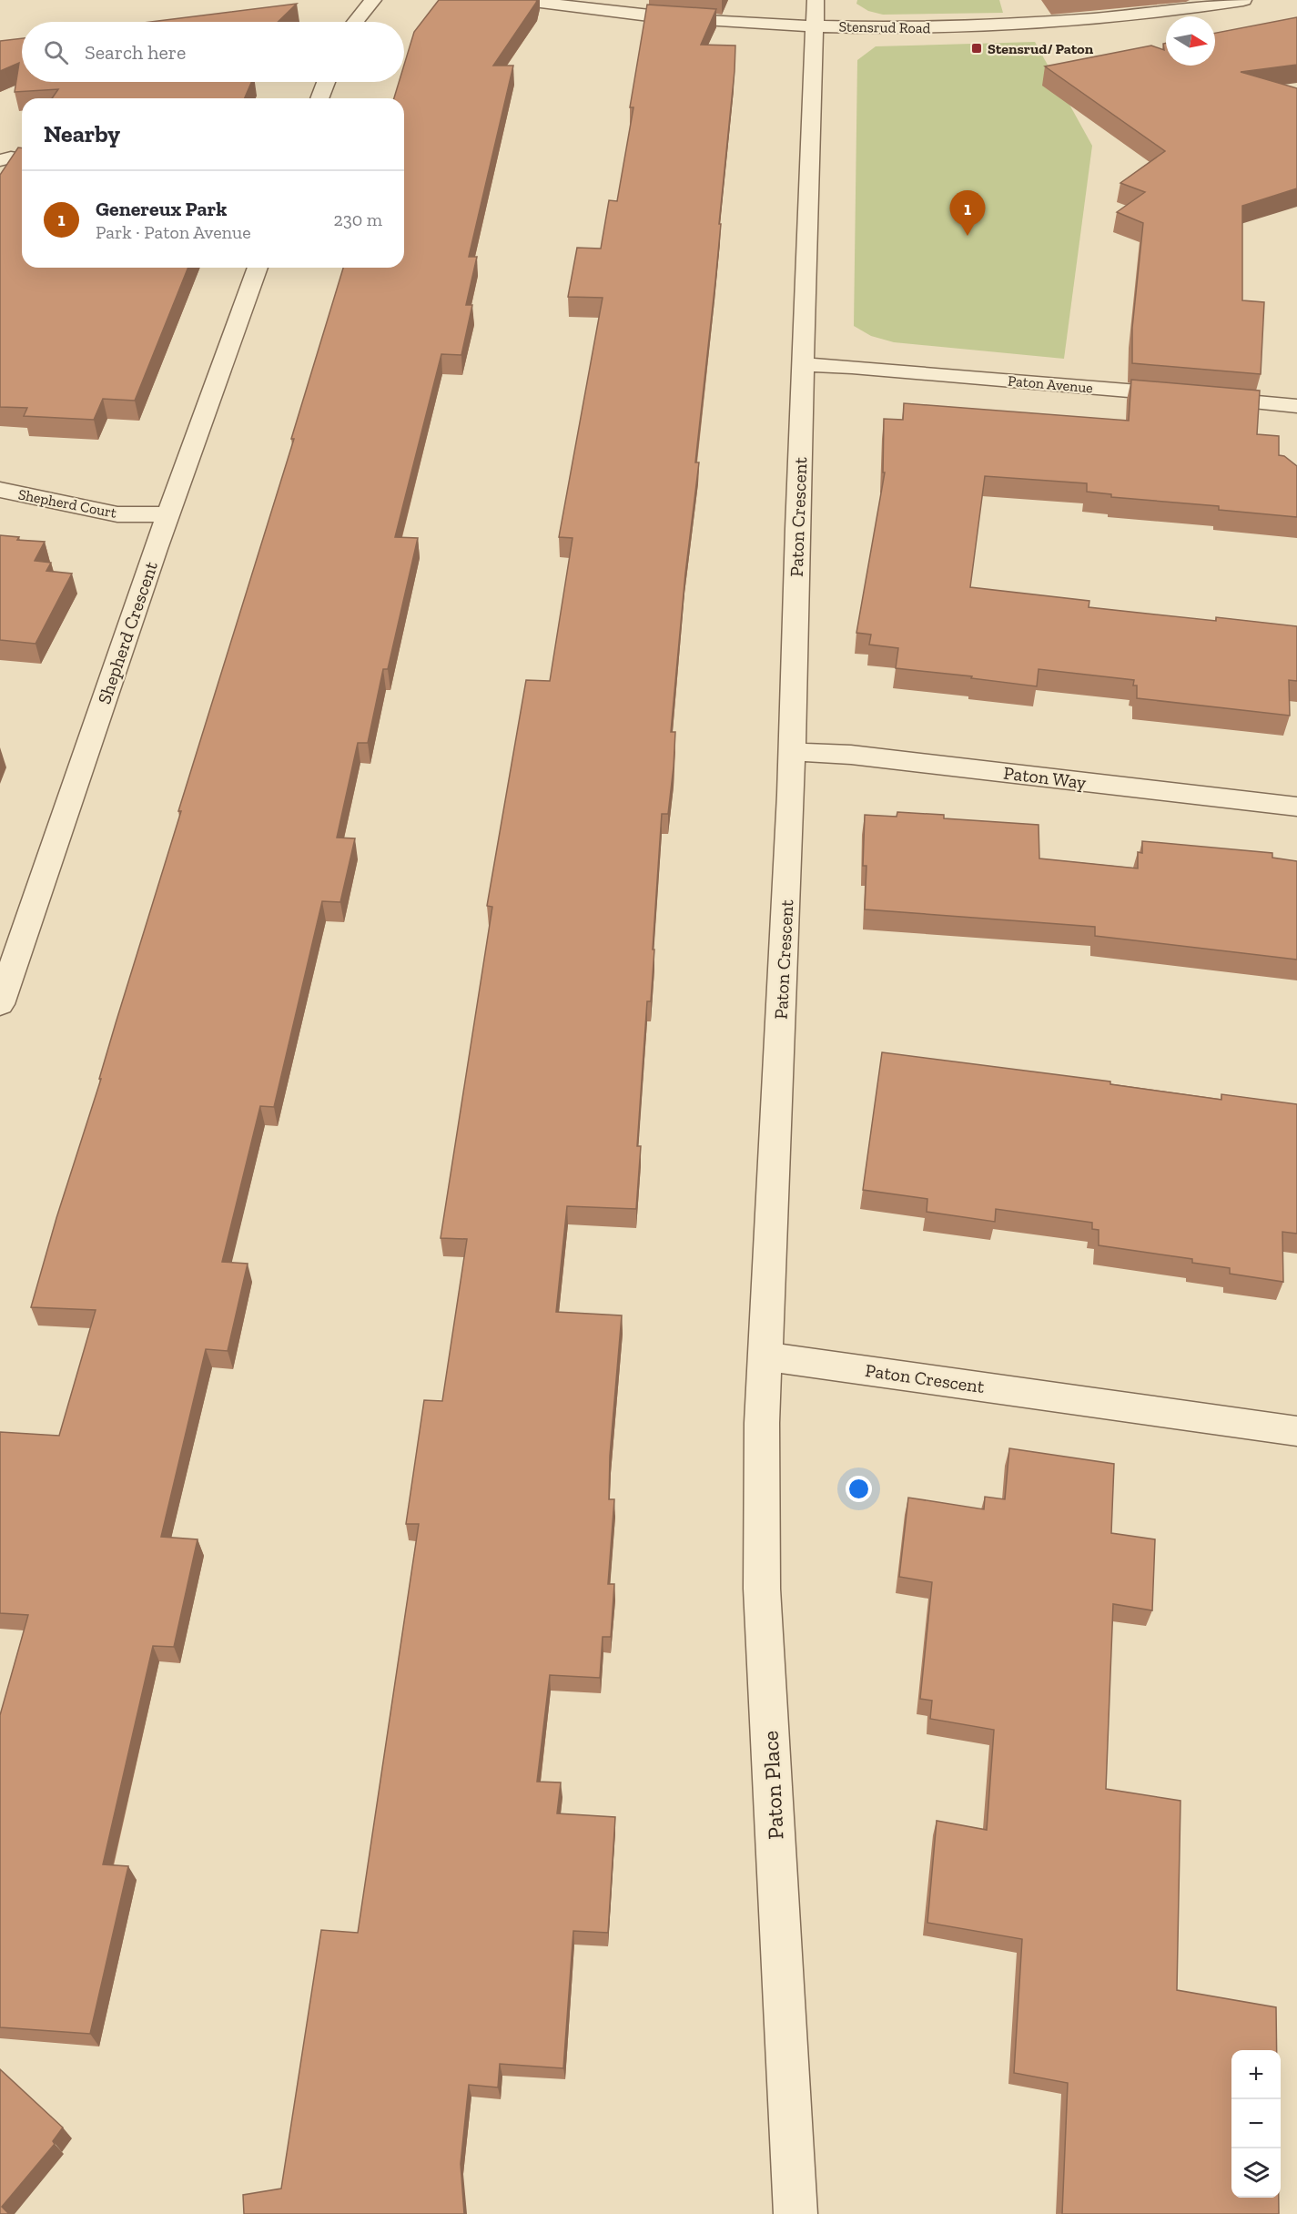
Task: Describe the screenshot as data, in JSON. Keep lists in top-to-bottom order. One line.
{"streets":{"street":["Stensrud Road","Paton Avenue","Shepherd Court","Paton Crescent","Shepherd Crescent","Paton Way","Paton Place"]},"crossings":[["Stensrud Road","Paton Crescent"],["Paton Avenue","Paton Crescent"],["Shepherd Court","Shepherd Crescent"],["Paton Crescent","Paton Way"],["Paton Crescent","Paton Place"]],"places":{"transit":["Stensrud/ Paton"]},"north":"right","page":{"search":"Search here","heading":"Nearby","list":[{"mark":"1","name":"Genereux Park","note":"Park · Paton Avenue","value":"230 m"}],"pins":"1","map_buttons":["+","−"]}}
